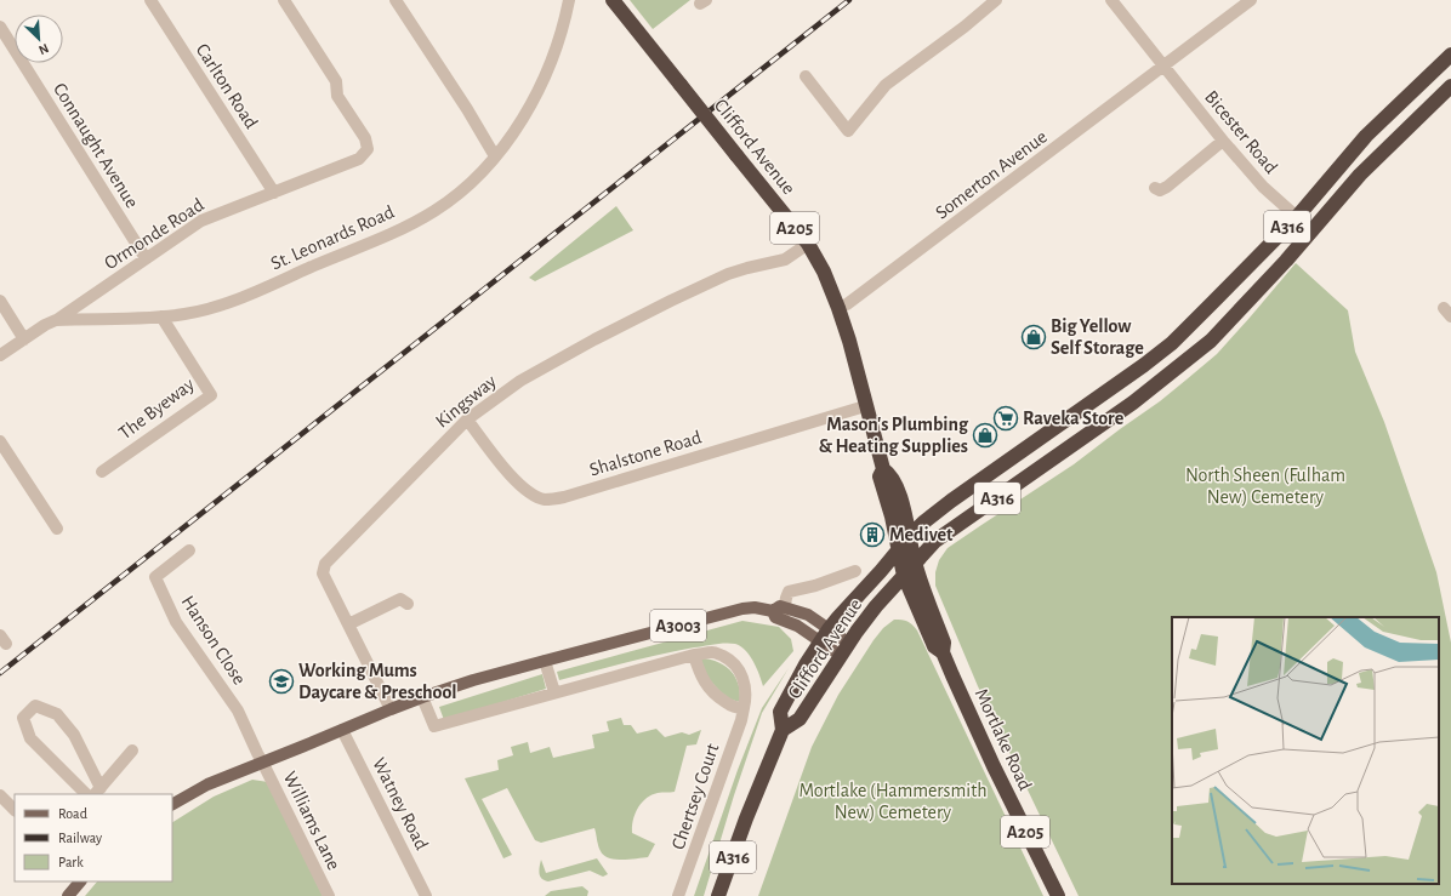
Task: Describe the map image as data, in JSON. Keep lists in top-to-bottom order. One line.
{"streets":{"highway":["Clifford Avenue","A316","A205","Mortlake Road"],"main road":["A3003"],"street":["Carlton Road","Bicester Road","Connaught Avenue","Somerton Avenue","Ormonde Road","St. Leonards Road","Kingsway","The Byeway","Shalstone Road","Hanson Close","Chertsey Court","Watney Road","Williams Lane"]},"crossings":[["Carlton Road","Ormonde Road"],["Bicester Road","Somerton Avenue"],["Bicester Road","A316"],["Connaught Avenue","Ormonde Road"],["Clifford Avenue","Somerton Avenue"],["Clifford Avenue","A316"],["Clifford Avenue","Kingsway"],["Clifford Avenue","Shalstone Road"],["Clifford Avenue","A3003"],["Clifford Avenue","Mortlake Road"],["A316","Mortlake Road"],["Ormonde Road","St. Leonards Road"],["St. Leonards Road","The Byeway"],["Kingsway","Shalstone Road"],["Kingsway","A3003"],["A3003","Hanson Close"],["A3003","Chertsey Court"],["A3003","Watney Road"],["A3003","Williams Lane"],["Hanson Close","Williams Lane"]],"parks":["North Sheen (Fulham New) Cemetery","Mortlake (Hammersmith New) Cemetery"],"places":{"shop":["Big Yellow Self Storage","Mason's Plumbing & Heating Supplies"],"supermarket":["Raveka Store"],"building":["Medivet"],"school or university":["Working Mums Daycare & Preschool"]},"legend":["Road","Railway","Park"],"north":"bottom right"}
